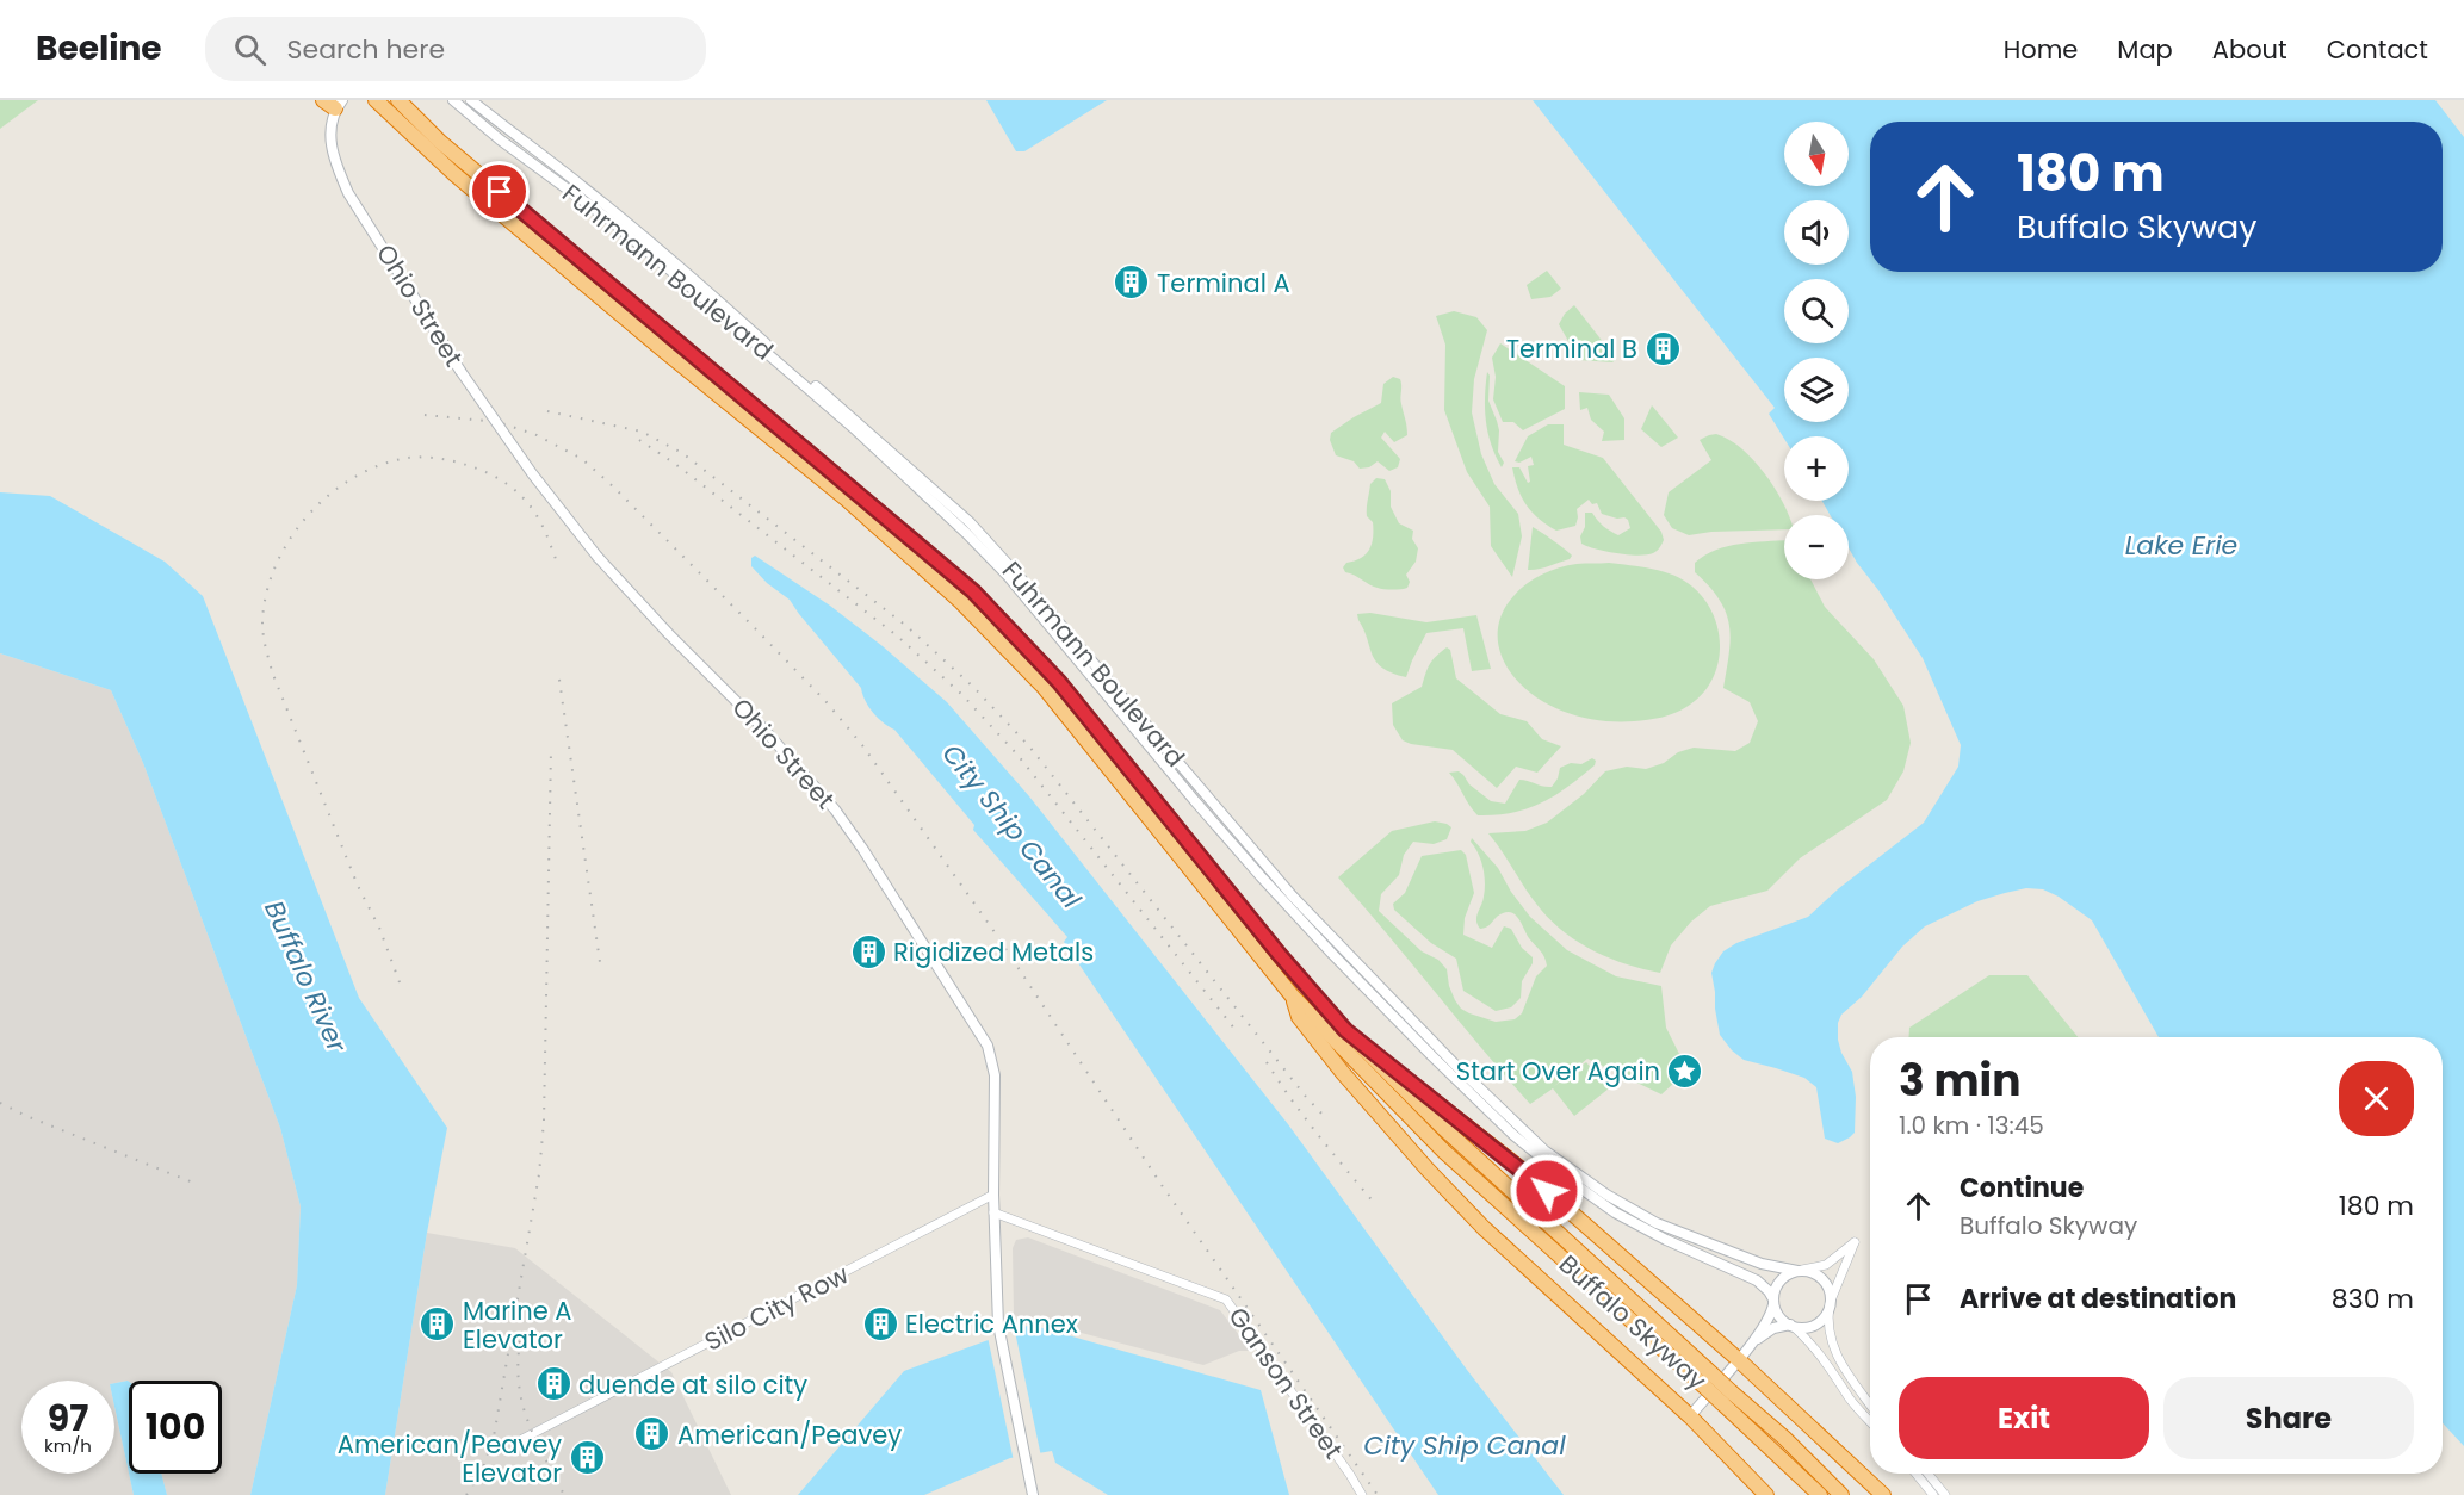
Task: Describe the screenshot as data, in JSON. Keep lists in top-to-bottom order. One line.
{"streets":{"highway":["Buffalo Skyway"],"street":["Fuhrmann Boulevard","Ohio Street","Silo City Row","Ganson Street"]},"crossings":[["Ohio Street","Silo City Row"],["Ohio Street","Ganson Street"]],"water":["Lake Erie","City Ship Canal","Buffalo River"],"places":{"building":["Terminal A","Terminal B","Rigidized Metals","Electric Annex","Marine A Elevator","duende at silo city","American/Peavey","American/Peavey Elevator"],"place":["Start Over Again"]},"north":"bottom","page":{"header":"Beeline","search":"Search here","nav":["Home","Map","About","Contact"],"map_buttons":["+","−"],"turn":["180 m","Buffalo Skyway"],"heading":["3 min","1.0 km · 13:45"],"list":[{"name":"Continue","note":"Buffalo Skyway","value":"180 m"},{"name":"Arrive at destination","value":"830 m"}],"buttons":["Exit","Share"],"speed":"97 km/h","limit":"100"}}
